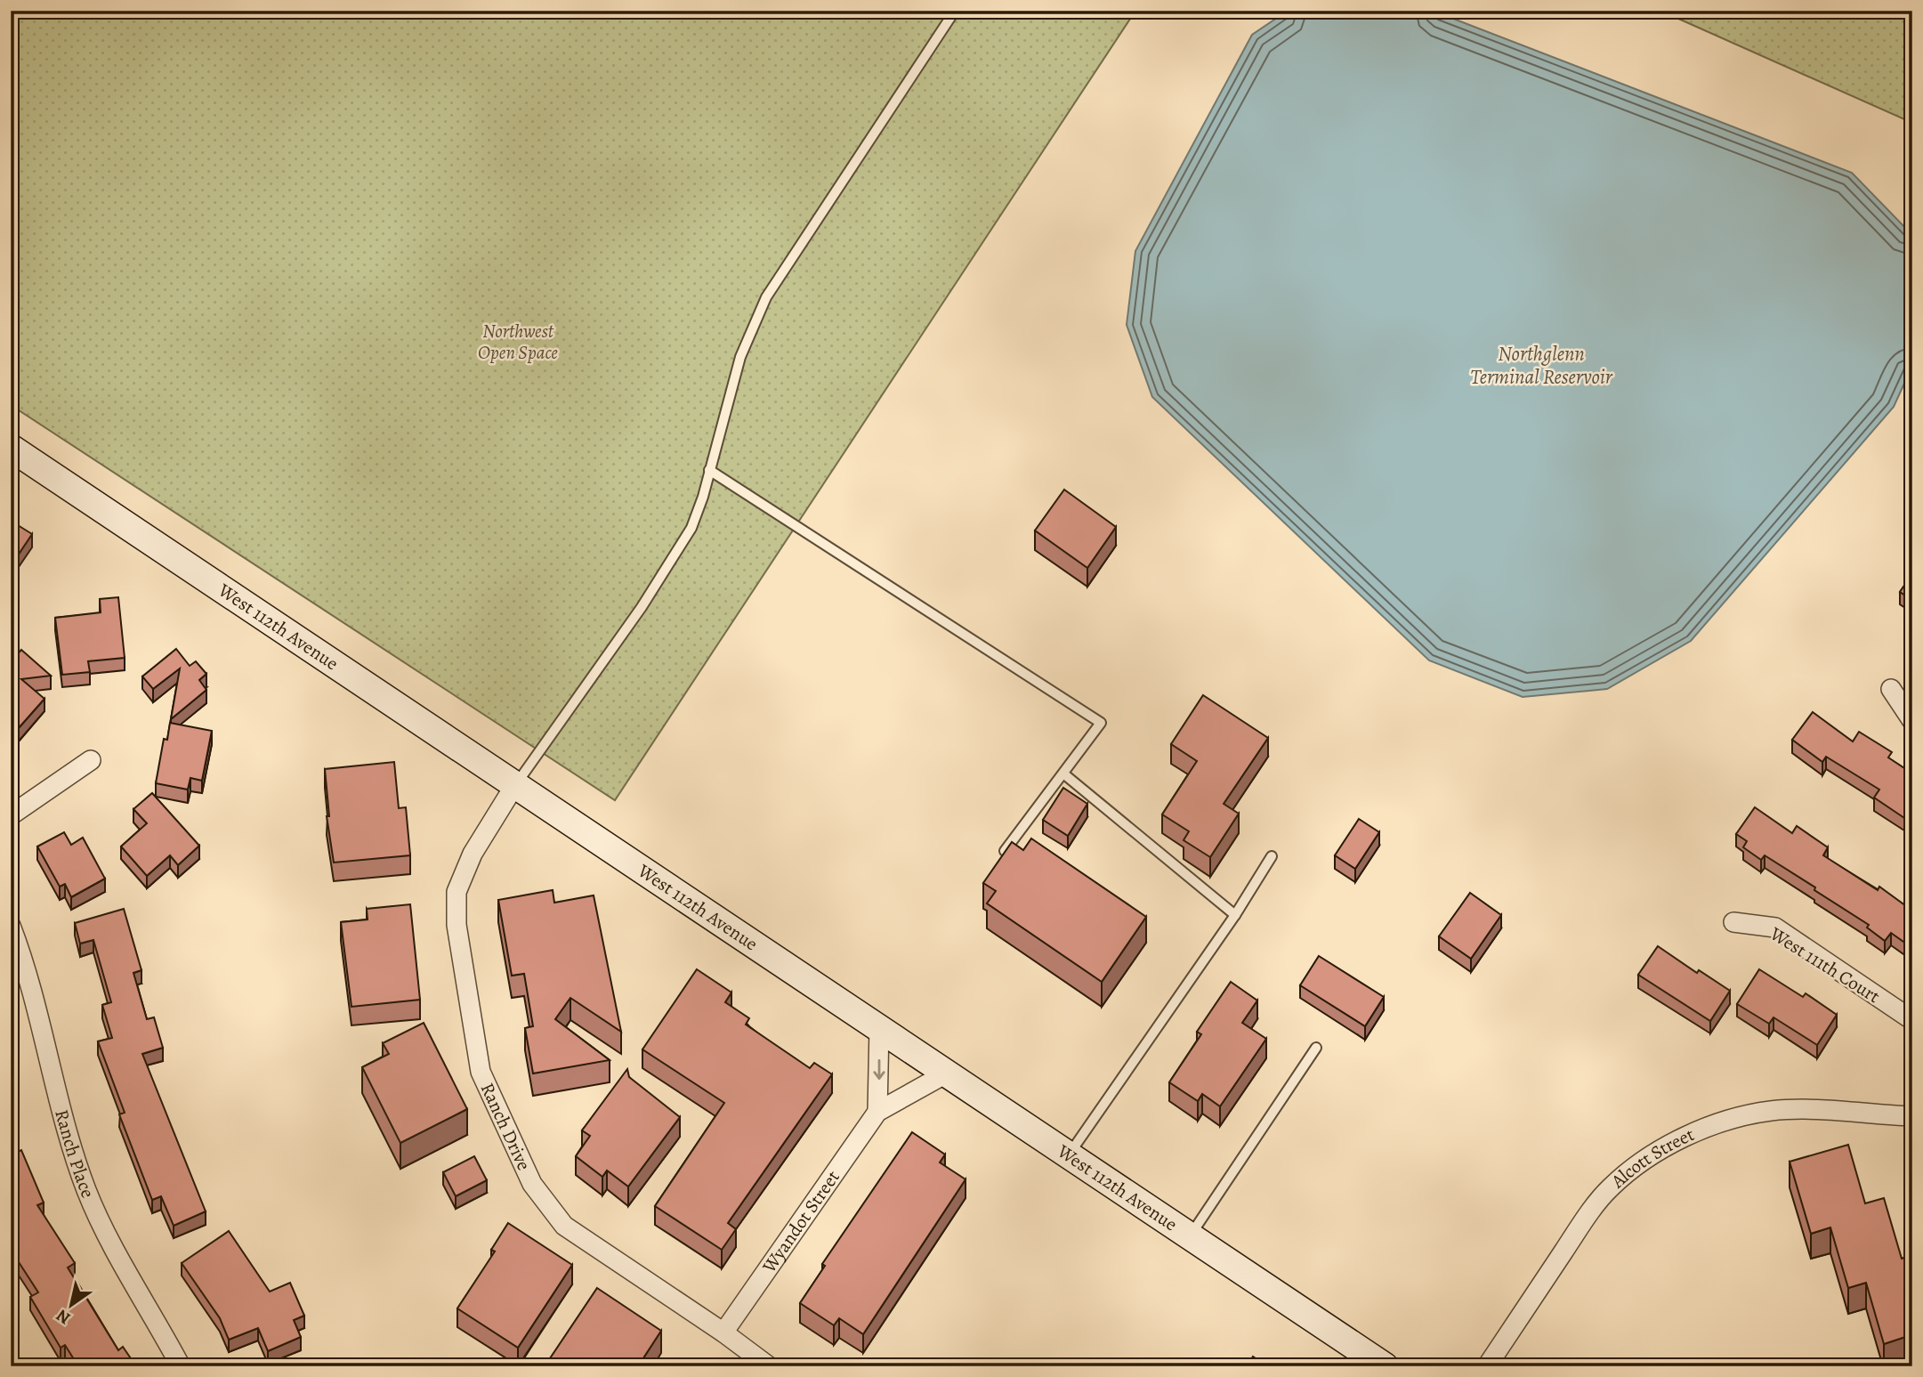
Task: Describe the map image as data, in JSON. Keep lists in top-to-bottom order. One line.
{"streets":{"main road":["West 112th Avenue"],"street":["West 111th Court","Ranch Drive","Ranch Place","Alcott Street","Wyandot Street"]},"crossings":[["West 112th Avenue","Ranch Drive"],["West 112th Avenue","Wyandot Street"],["Ranch Drive","Wyandot Street"]],"water":["Northglenn Terminal Reservoir"],"parks":["Northwest Open Space"],"north":"bottom left"}
